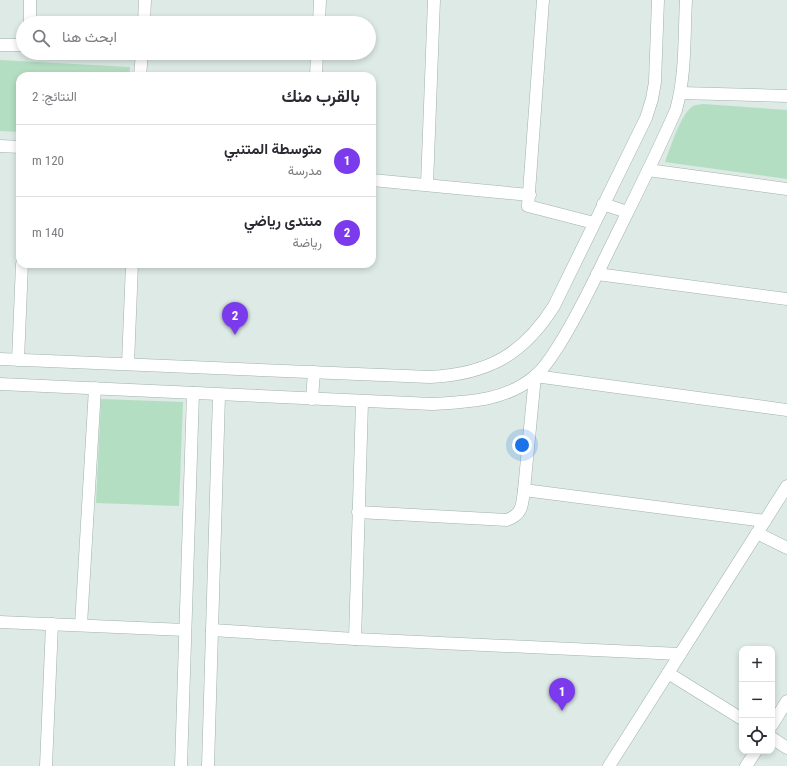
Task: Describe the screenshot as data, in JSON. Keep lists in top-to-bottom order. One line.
{"page":{"search":"ابحث هنا","heading":["بالقرب منك","النتائج: 2"],"list":[{"mark":"1","name":"متوسطة المتنبي","note":"مدرسة","value":"120 m"},{"mark":"2","name":"منتدى رياضي","note":"رياضة","value":"140 m"}],"pins":["2","1"],"map_buttons":["+","−"]}}
